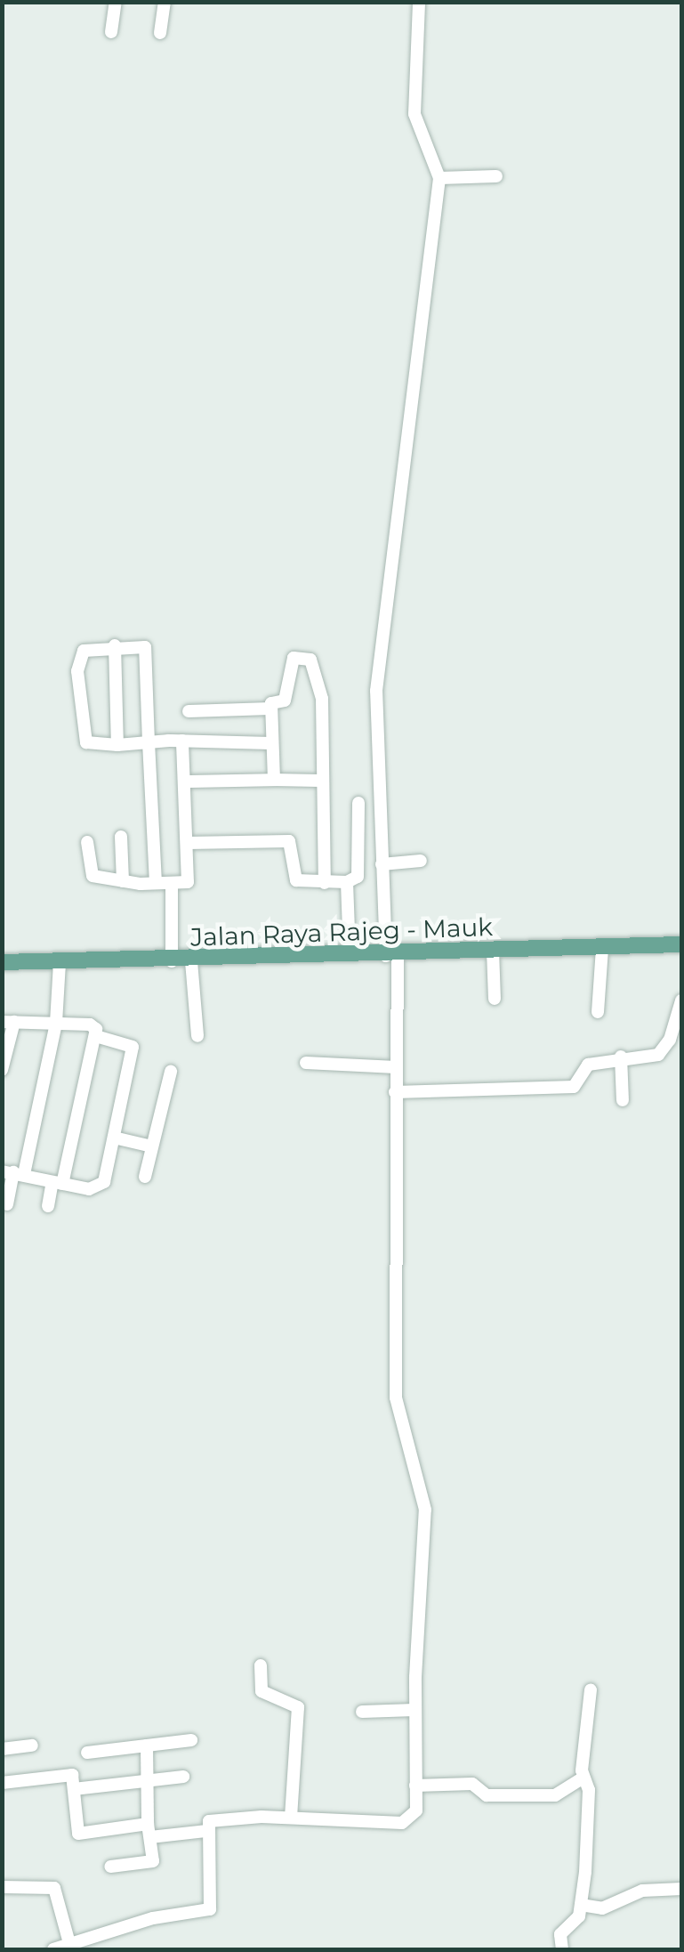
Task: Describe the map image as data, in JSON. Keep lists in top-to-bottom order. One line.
{"streets":{"main road":["Jalan Raya Rajeg - Mauk"]}}
